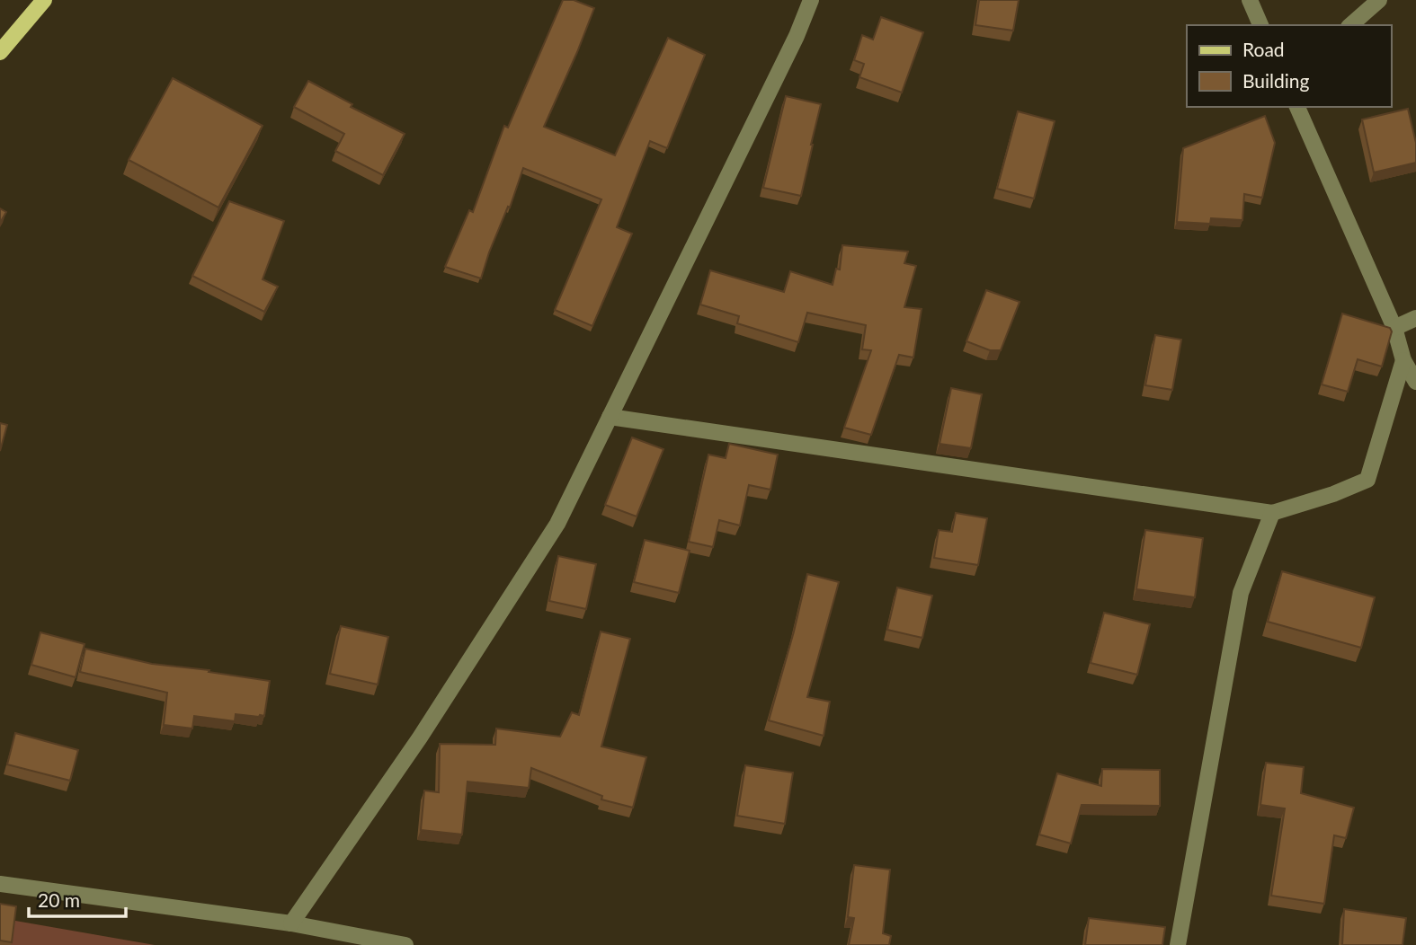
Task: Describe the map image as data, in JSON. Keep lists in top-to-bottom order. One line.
{"legend":["Road","Building"],"scale_bar":"20 m"}
